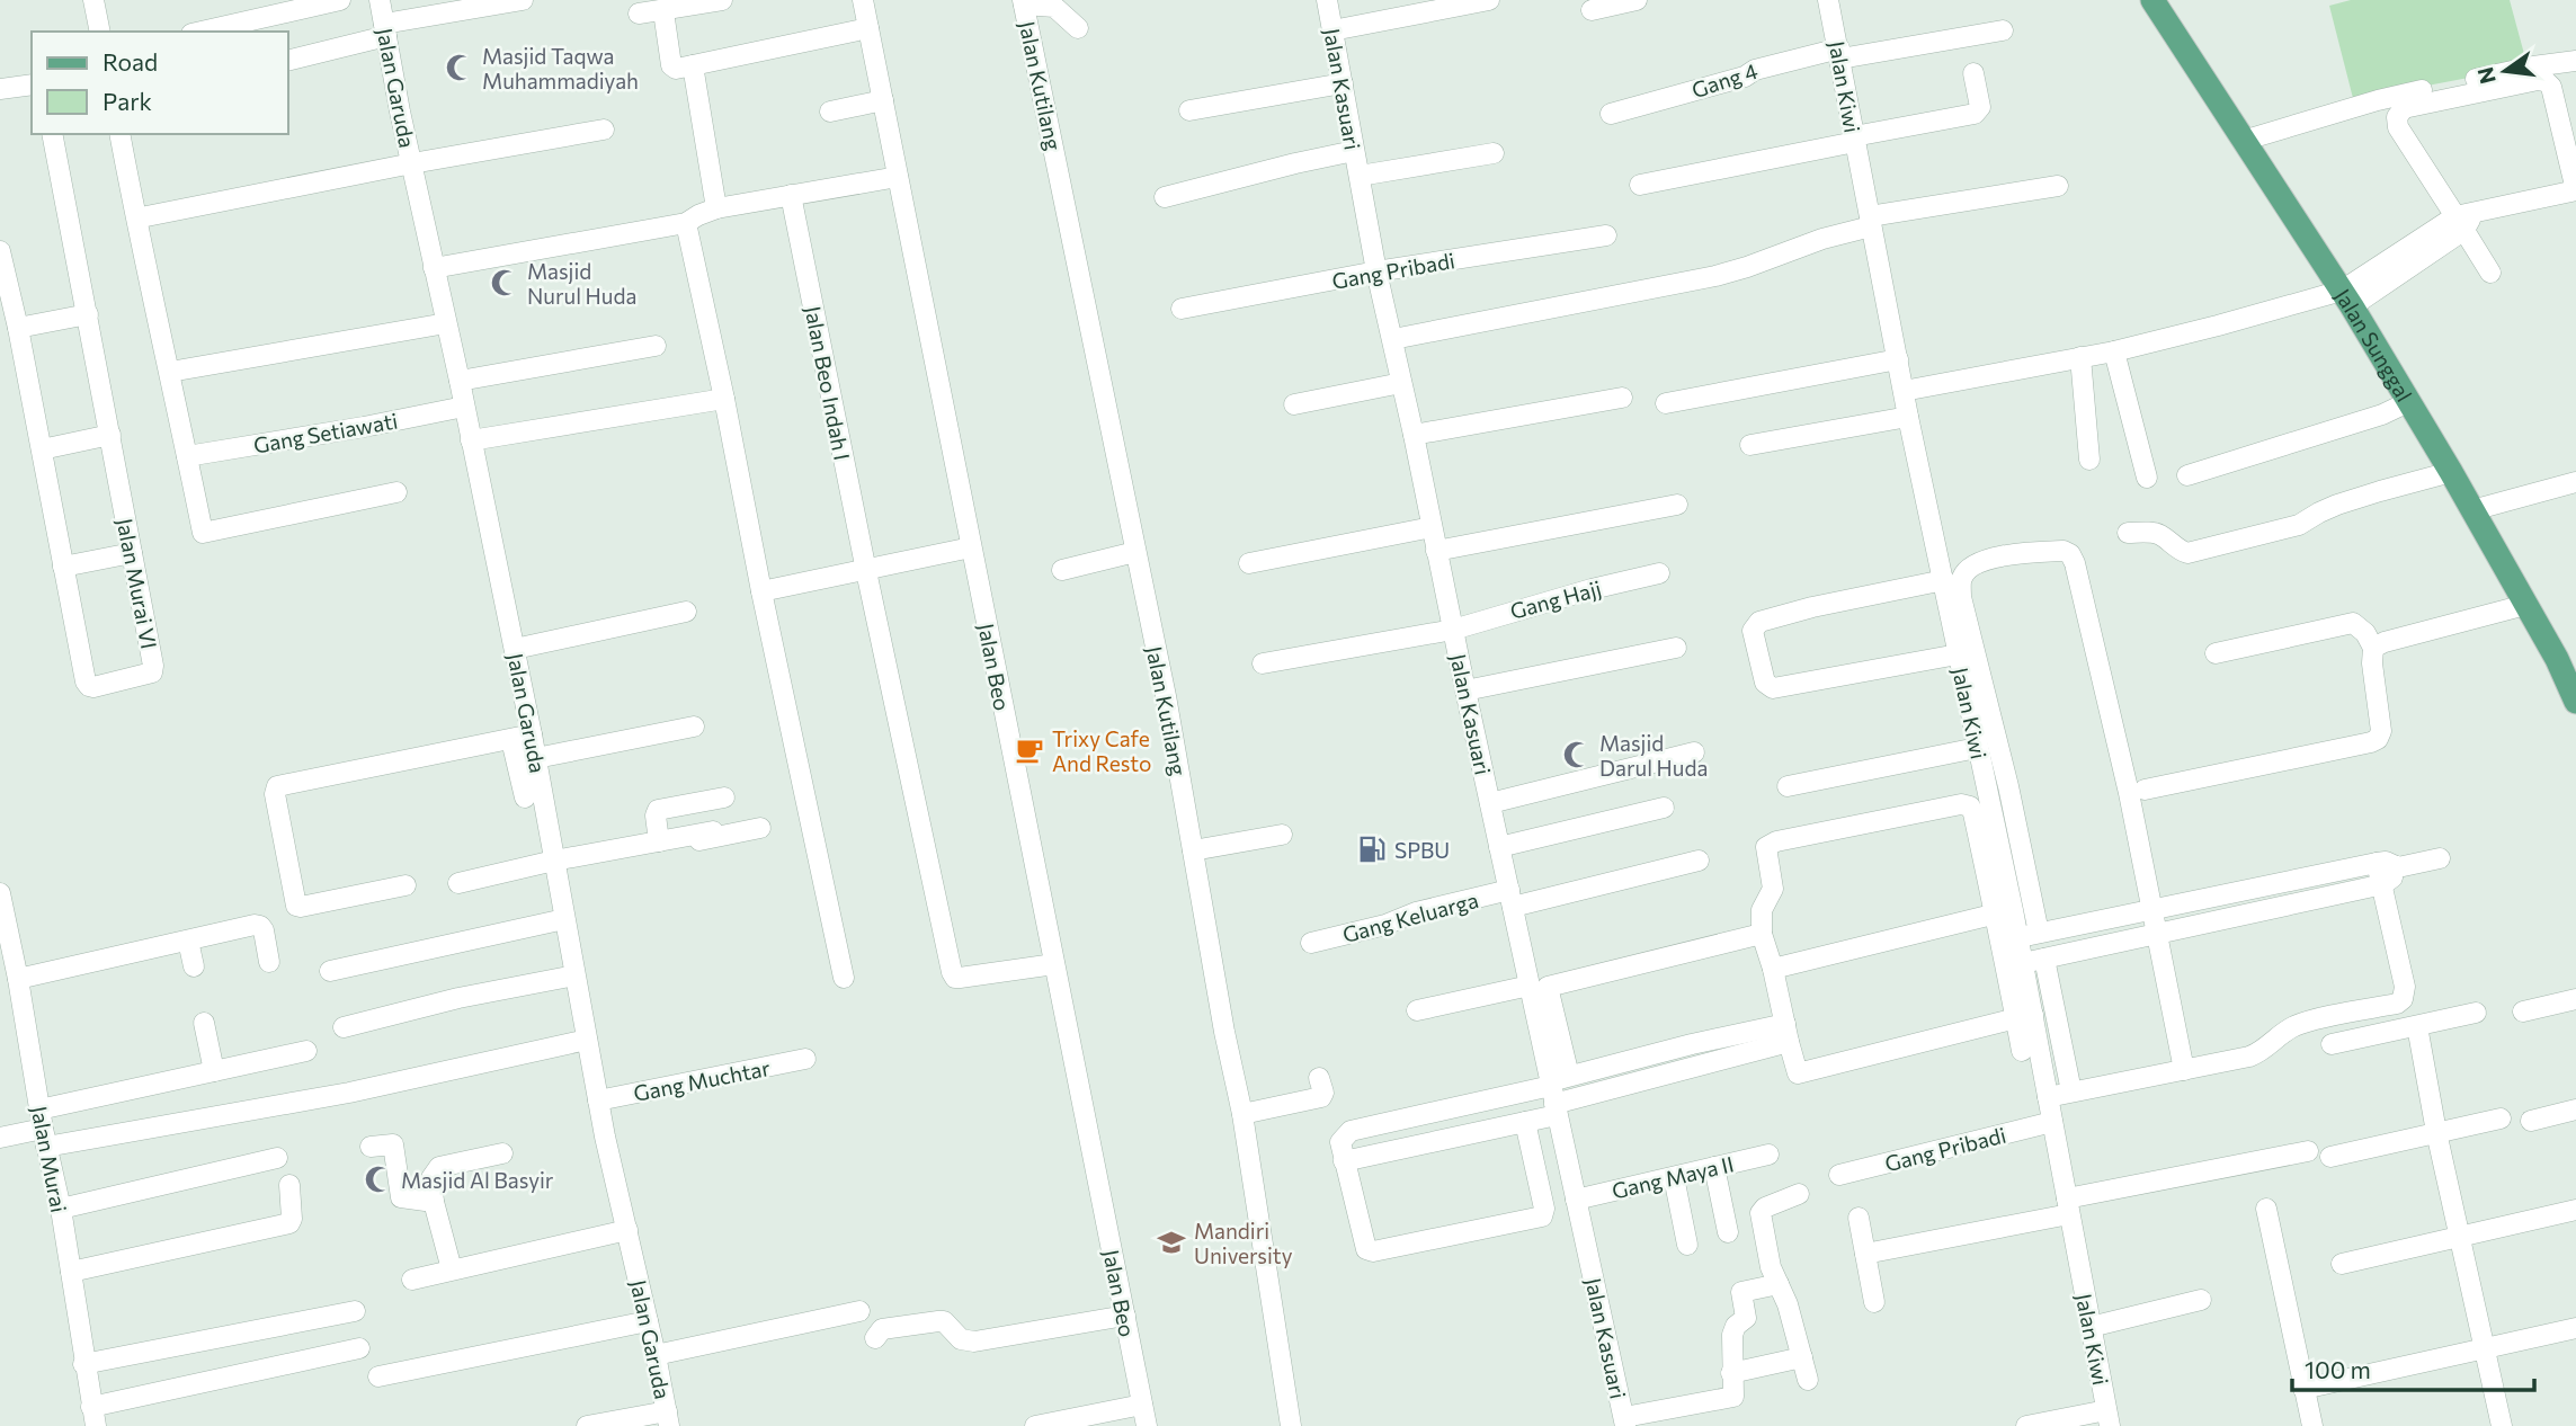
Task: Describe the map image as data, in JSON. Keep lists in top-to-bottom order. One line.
{"streets":{"main road":["Jalan Sunggal"],"street":["Gang 4","Jalan Kutilang","Jalan Kiwi","Jalan Garuda","Jalan Kasuari","Gang Pribadi","Jalan Beo Indah I","Gang Setiawati","Jalan Murai VI","Gang Hajj","Jalan Beo","Gang Keluarga","Gang Muchtar","Jalan Murai","Gang Maya II"]},"crossings":[["Gang 4","Jalan Kiwi"],["Jalan Kiwi","Gang Pribadi"],["Jalan Garuda","Gang Setiawati"],["Jalan Garuda","Gang Muchtar"],["Jalan Kasuari","Gang Pribadi"],["Jalan Kasuari","Gang Hajj"],["Jalan Kasuari","Gang Keluarga"],["Jalan Kasuari","Gang Maya II"],["Jalan Beo Indah I","Jalan Beo"]],"places":{"mosque":["Masjid Taqwa Muhammadiyah","Masjid Nurul Huda","Masjid Darul Huda","Masjid Al Basyir"],"cafe":["Trixy Cafe And Resto"],"fuel station":["SPBU"],"school or university":["Mandiri University"]},"legend":["Road","Park"],"scale_bar":"100 m","north":"left"}
